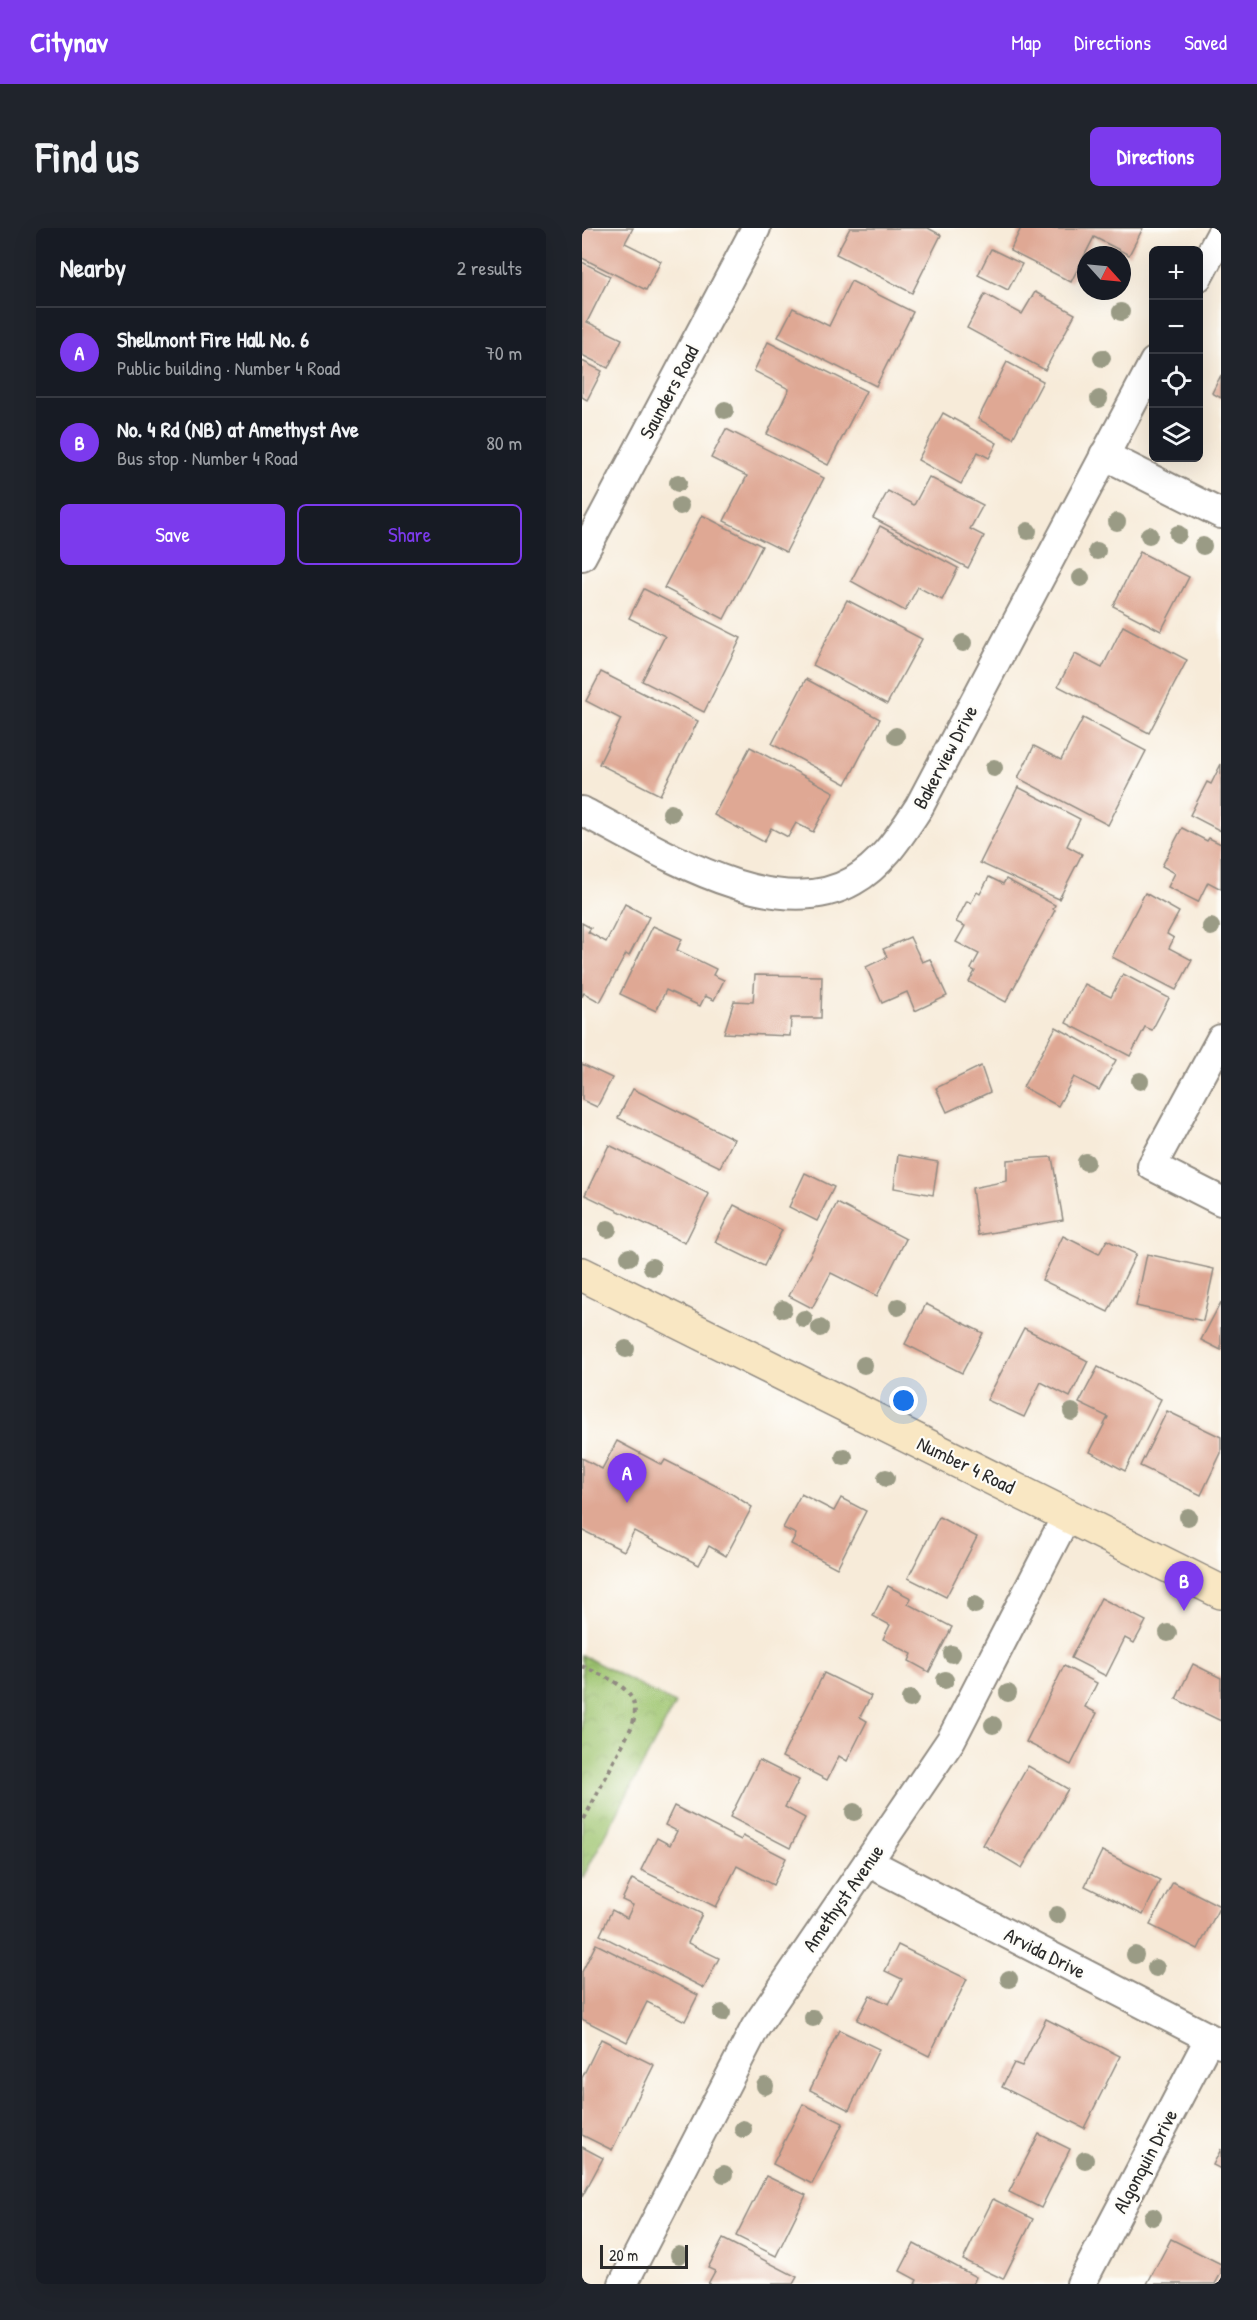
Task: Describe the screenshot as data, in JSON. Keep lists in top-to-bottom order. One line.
{"streets":{"main road":["Number 4 Road"],"street":["Saunders Road","Bakerview Drive","Amethyst Avenue","Arvida Drive","Algonquin Drive"]},"crossings":[["Number 4 Road","Amethyst Avenue"],["Amethyst Avenue","Arvida Drive"],["Arvida Drive","Algonquin Drive"]],"scale_bar":"20 m","north":"bottom right","page":{"header":"Citynav","nav":["Map","Directions","Saved"],"buttons":["Directions",["Save","Share"]],"title":"Find us","heading":["Nearby","2 results"],"map_buttons":["+","−"],"list":[{"mark":"A","name":"Shellmont Fire Hall No. 6","note":"Public building · Number 4 Road","value":"70 m"},{"mark":"B","name":"No. 4 Rd (NB) at Amethyst Ave","note":"Bus stop · Number 4 Road","value":"80 m"}],"pins":["A","B"],"scale":"20 m"}}
